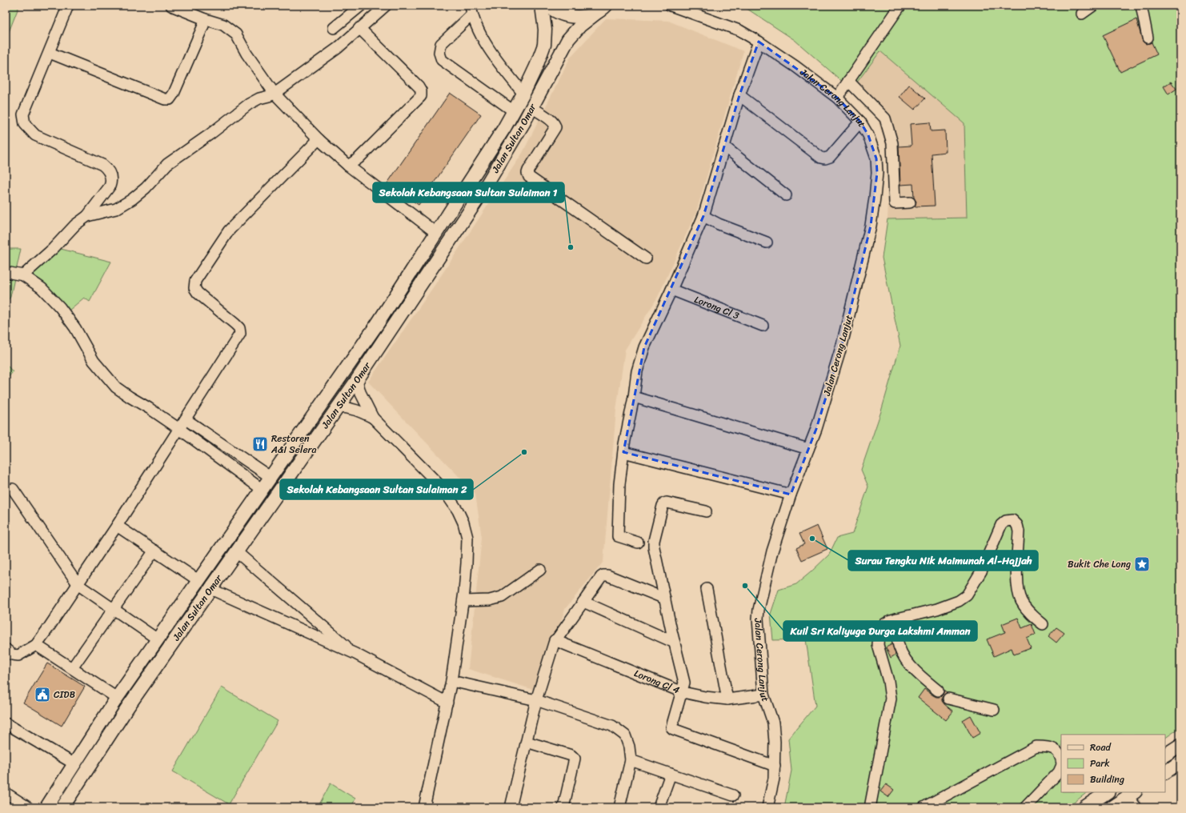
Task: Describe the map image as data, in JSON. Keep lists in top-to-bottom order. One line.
{"streets":{"main road":["Jalan Sultan Omar"],"street":["Jalan Cerong Lanjut","Lorong Cl 3","Lorong Cl 4"]},"crossings":[["Jalan Cerong Lanjut","Lorong Cl 4"]],"places":{"other":["Sekolah Kebangsaan Sultan Sulaiman 1","Sekolah Kebangsaan Sultan Sulaiman 2","Surau Tengku Nik Maimunah Al-Hajjah","Kuil Sri Kaliyuga Durga Lakshmi Amman"],"restaurant":["Restoren A&I Selera"],"place":["Bukit Che Long"],"public building":["CIDB"]},"legend":["Road","Park","Building"]}
